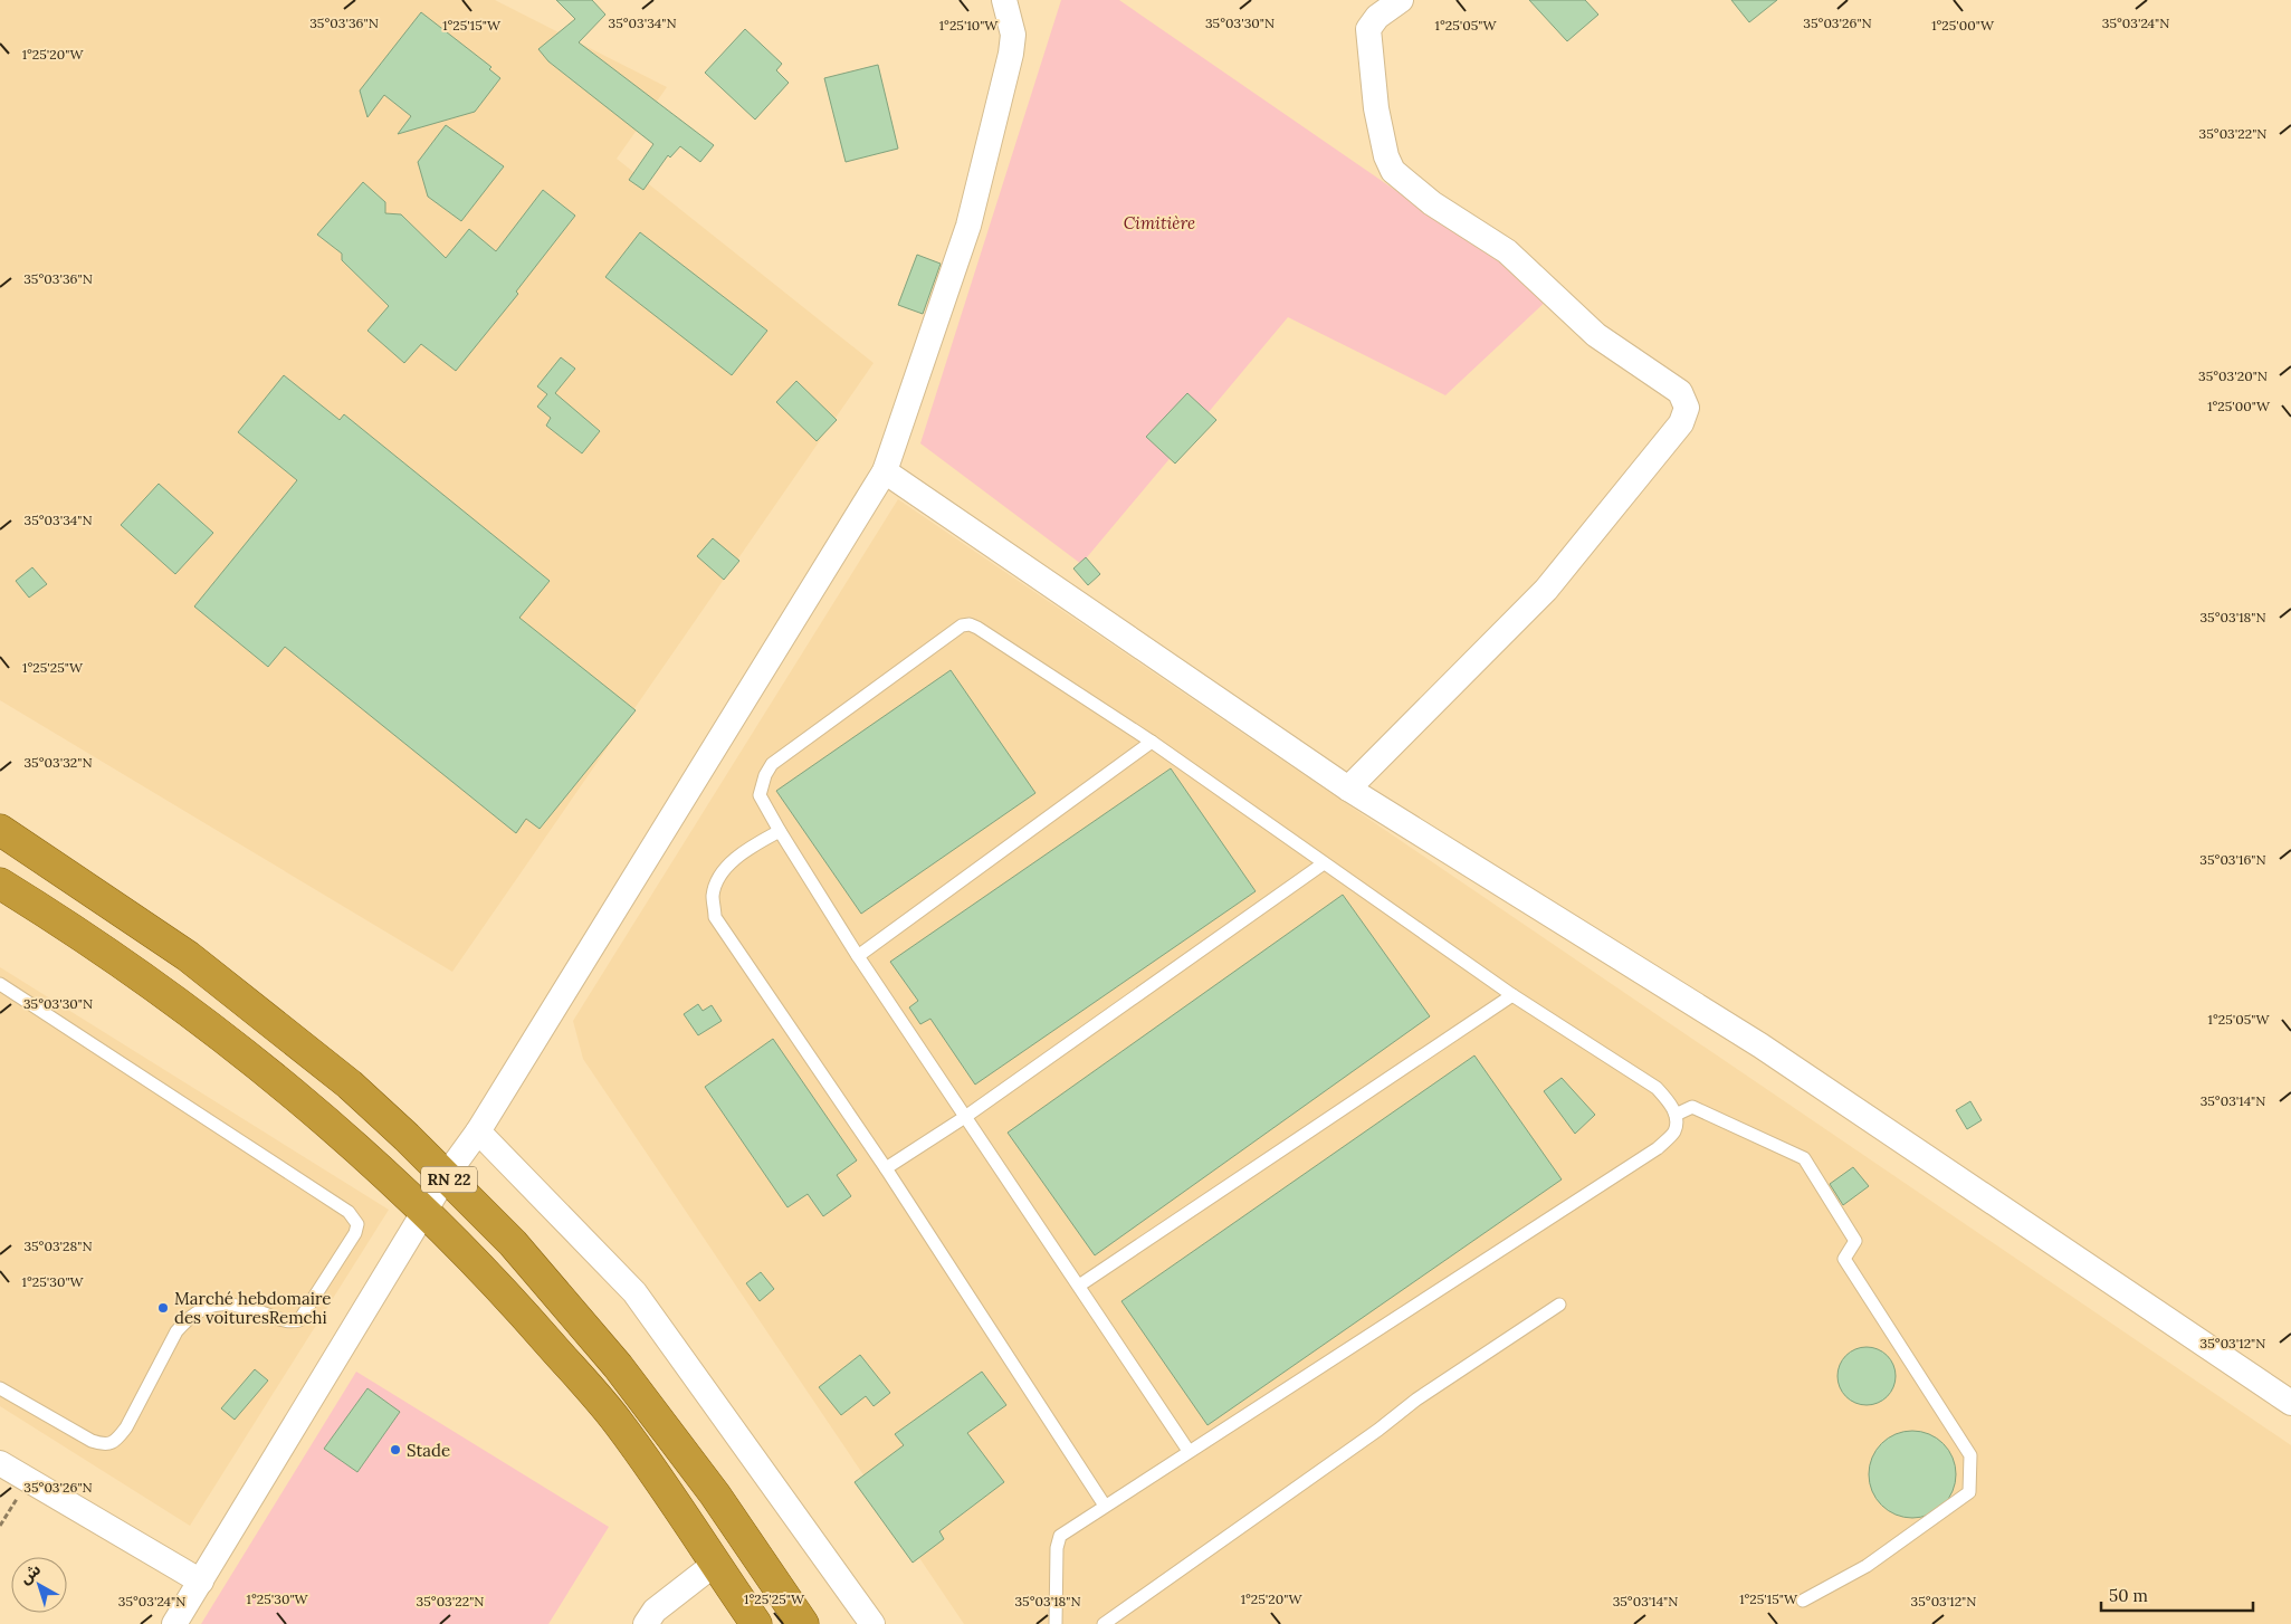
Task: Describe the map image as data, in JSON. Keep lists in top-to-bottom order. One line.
{"streets":{"highway":["RN 22"]},"parks":["Cimitière"],"places":["Marché hebdomaire des voituresRemchi","Stade"],"scale_bar":"50 m","north":"top left","coordinates":["35°03'36\"N","35°03'34\"N","35°03'30\"N","35°03'26\"N","35°03'24\"N","1°25'15\"W","1°25'10\"W","1°25'05\"W","1°25'00\"W","1°25'20\"W","35°03'22\"N","35°03'20\"N","35°03'18\"N","1°25'25\"W","35°03'32\"N","35°03'16\"N","35°03'14\"N","35°03'28\"N","1°25'30\"W","35°03'12\"N"]}
